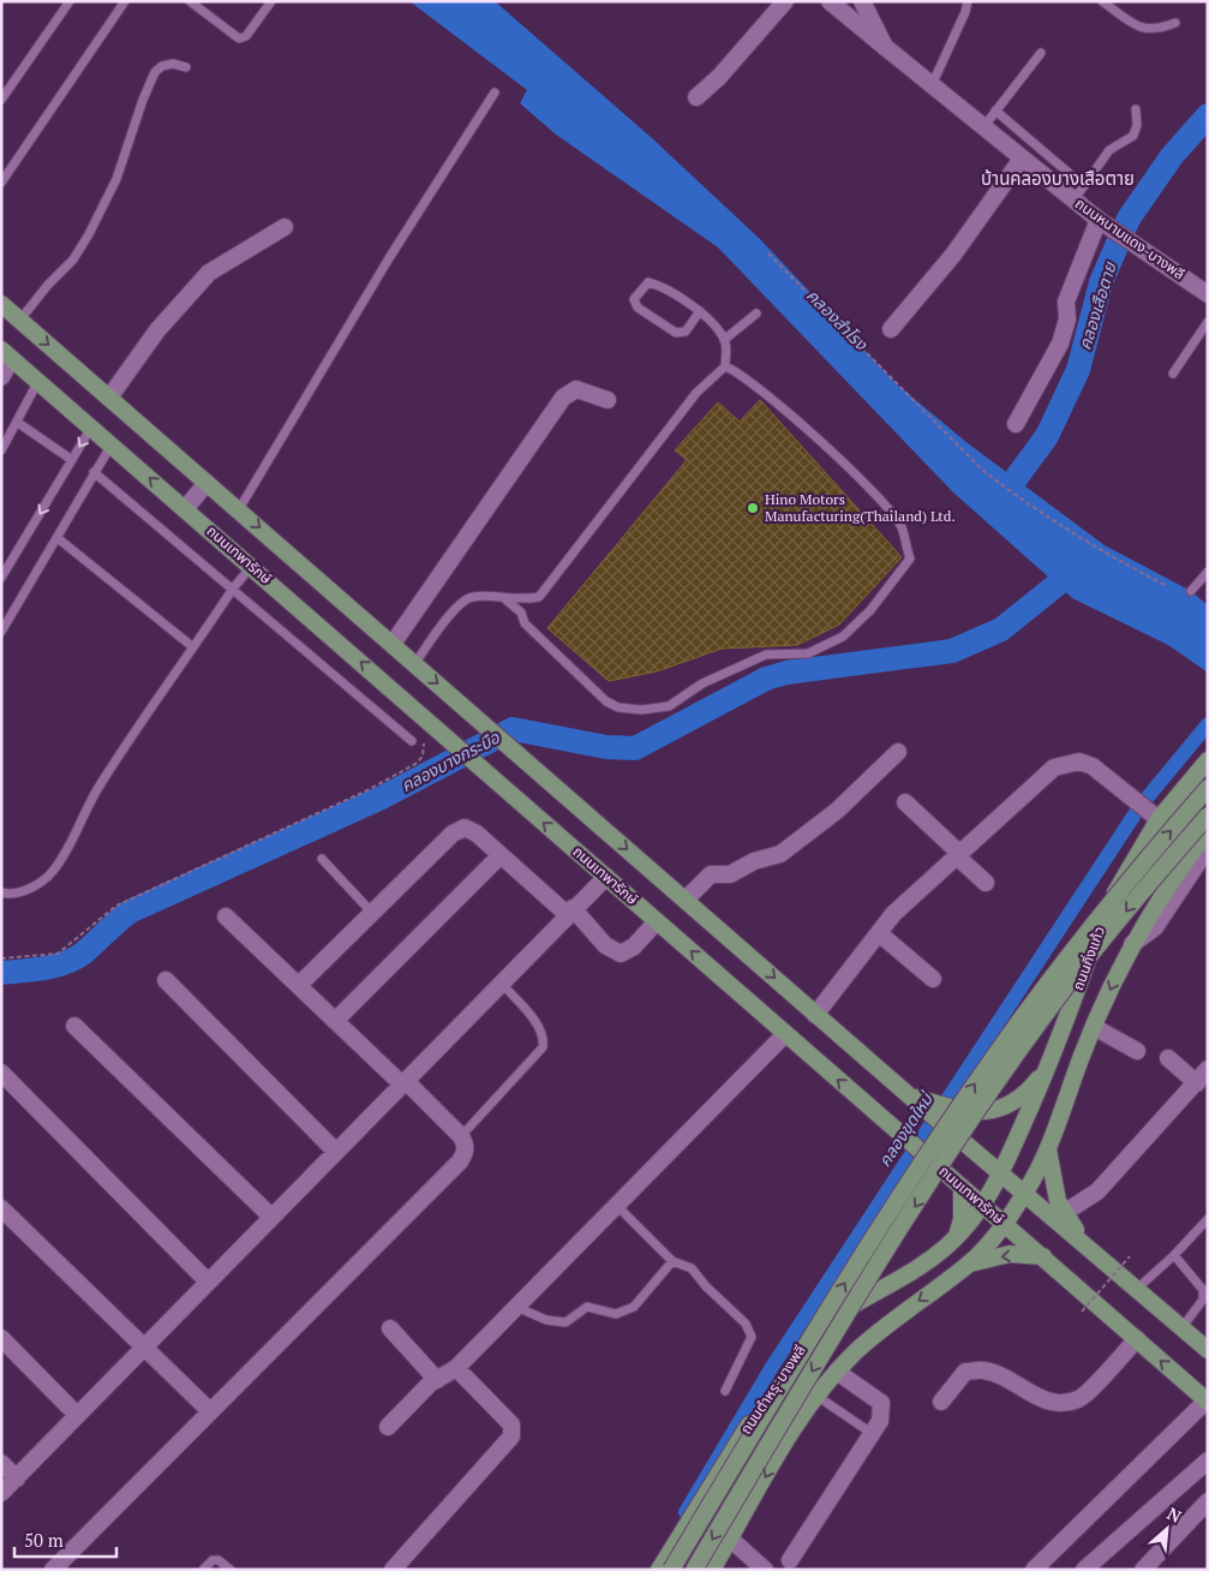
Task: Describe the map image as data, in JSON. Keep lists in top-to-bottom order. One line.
{"streets":{"main road":["ถนนเทพารักษ์","ถนนกิ่งแก้ว","ถนนตำหรุ-บางพลี"],"street":["ถนนหนามแดง-บางพลี"]},"crossings":[["ถนนเทพารักษ์","ถนนตำหรุ-บางพลี"],["ถนนกิ่งแก้ว","ถนนตำหรุ-บางพลี"]],"districts":["บ้านคลองบางเสือตาย"],"water":["คลองเสือตาย","คลองสำโรง","คลองบางกระบือ","คลองขุดใหม่"],"places":["Hino Motors Manufacturing(Thailand) Ltd."],"scale_bar":"50 m","north":"top right"}
